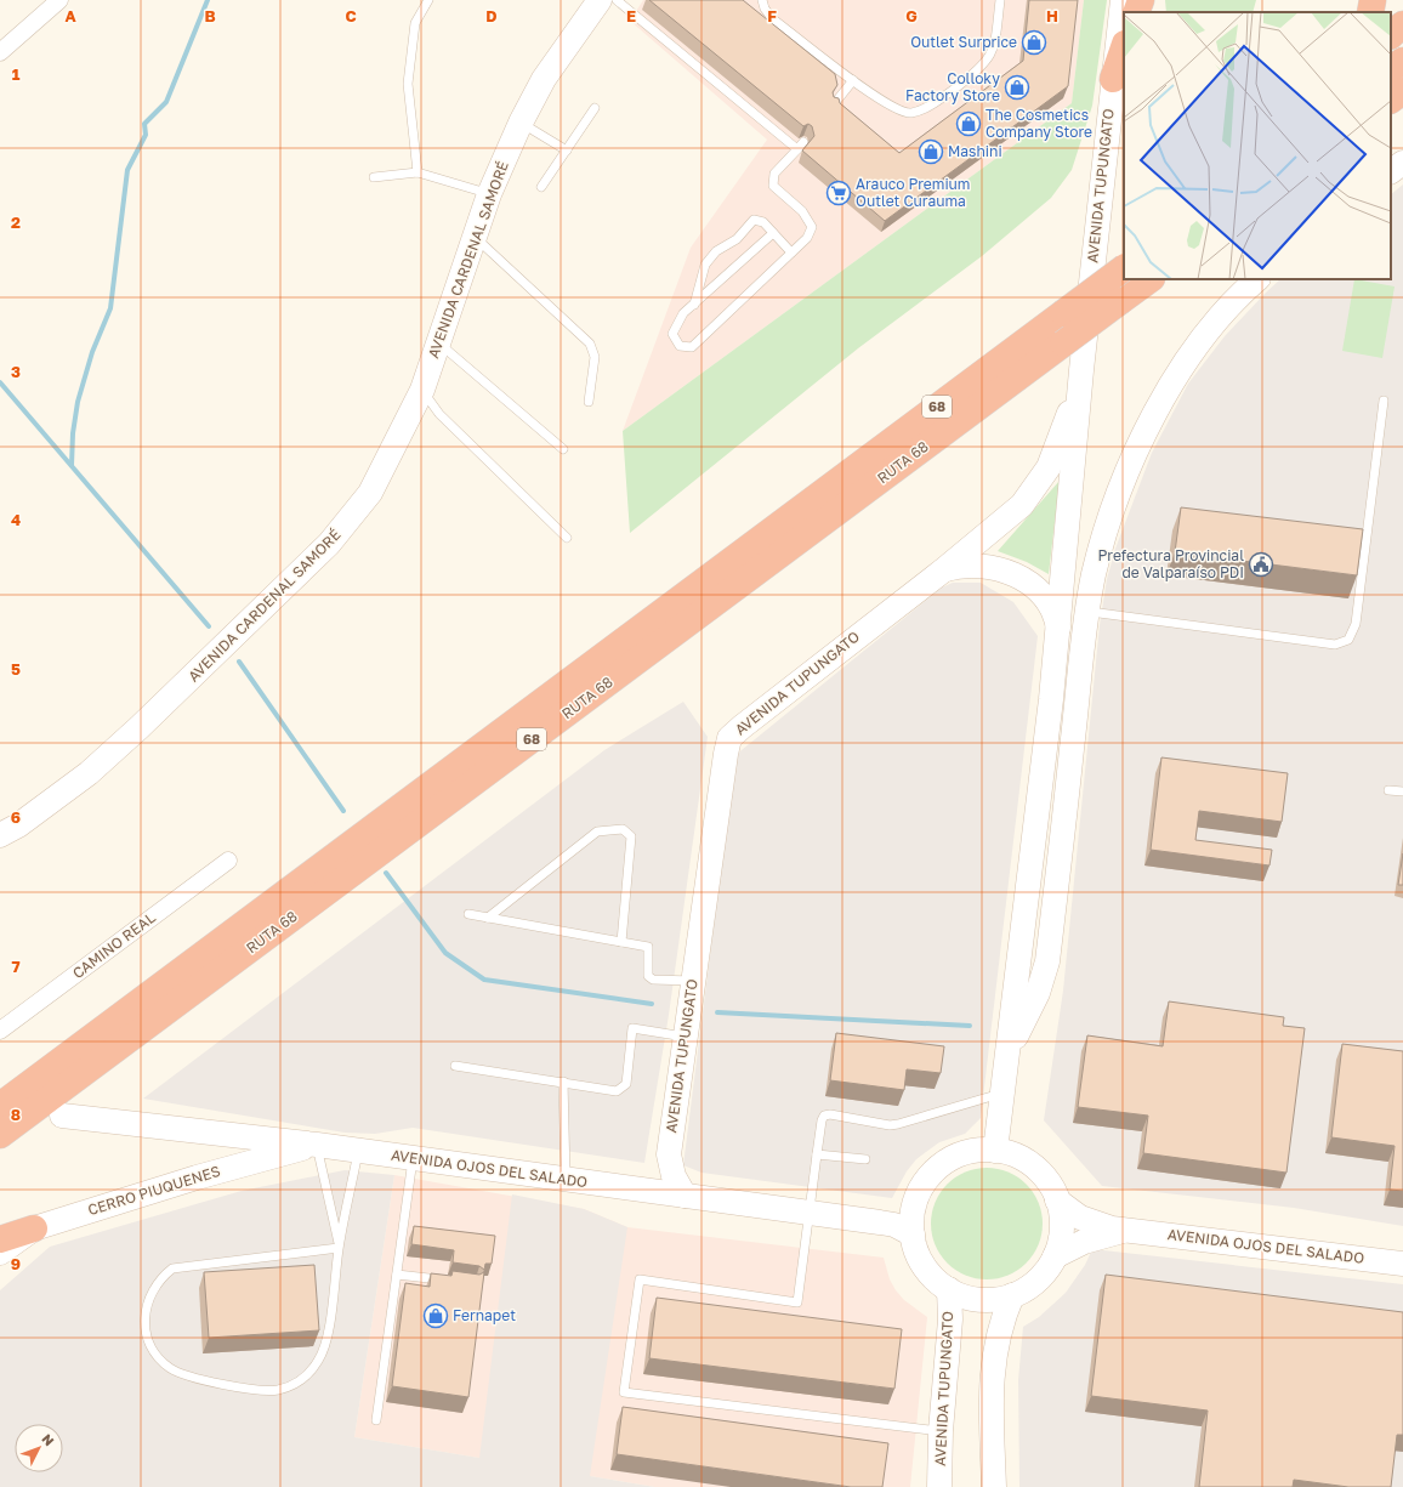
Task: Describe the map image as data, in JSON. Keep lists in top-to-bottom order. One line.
{"streets":{"highway":["68","RUTA 68"],"main road":["AVENIDA TUPUNGATO","AVENIDA CARDENAL SAMORÉ","AVENIDA OJOS DEL SALADO","CERRO PIUQUENES"],"street":["CAMINO REAL"]},"crossings":[["AVENIDA TUPUNGATO","AVENIDA OJOS DEL SALADO"],["AVENIDA OJOS DEL SALADO","CERRO PIUQUENES"]],"places":{"shop":["Outlet Surprice","Colloky Factory Store","The Cosmetics Company Store","Mashini","Fernapet"],"supermarket":["Arauco Premium Outlet Curauma"],"public building":["Prefectura Provincial de Valparaíso PDI"]},"north":"top right","grid":{"columns":["A","B","C","D","E","F","G","H"],"rows":["1","2","3","4","5","6","7","8","9"]}}
